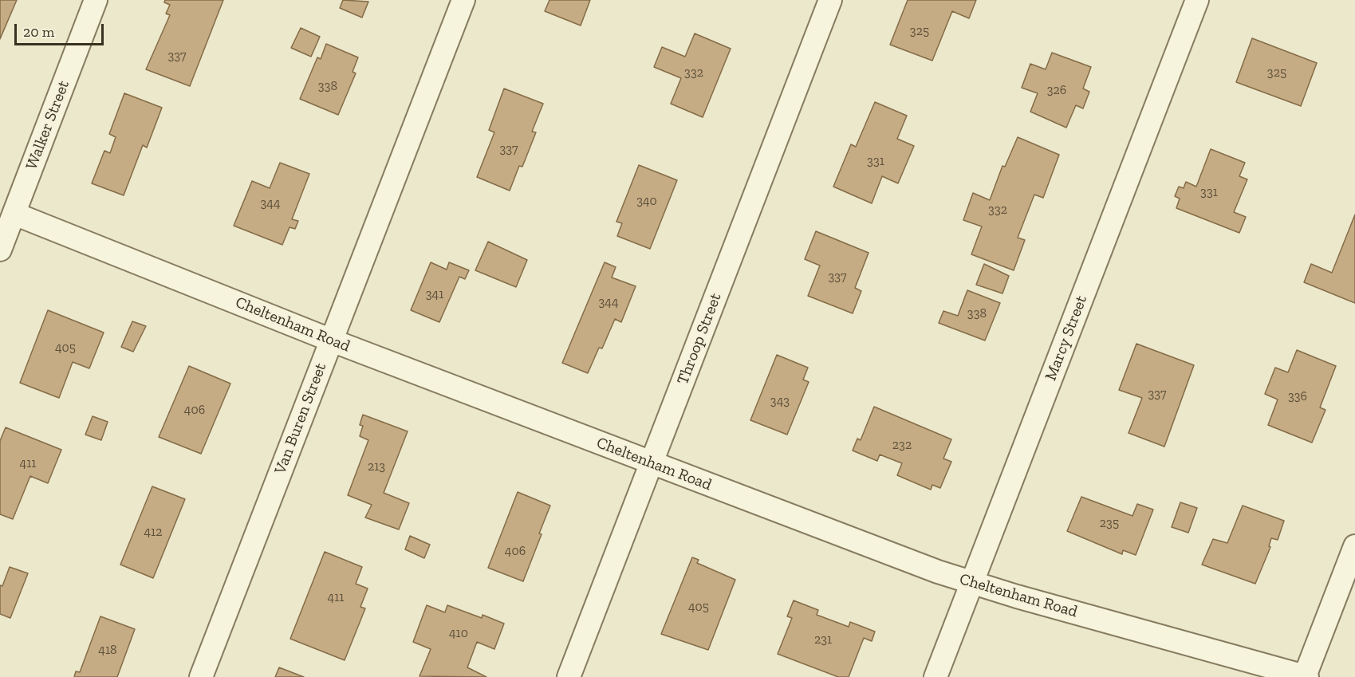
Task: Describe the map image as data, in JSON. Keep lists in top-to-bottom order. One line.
{"streets":{"street":["Walker Street","Cheltenham Road","Marcy Street","Throop Street","Van Buren Street"]},"crossings":[["Walker Street","Cheltenham Road"],["Cheltenham Road","Marcy Street"],["Cheltenham Road","Throop Street"],["Cheltenham Road","Van Buren Street"]],"house_numbers":["325","337","332","325","338","326","337","331","331","340","344","332","337","341","344","338","405","337","336","343","406","232","411","213","235","412","406","411","405","410","231","418"],"scale_bar":"20 m"}
